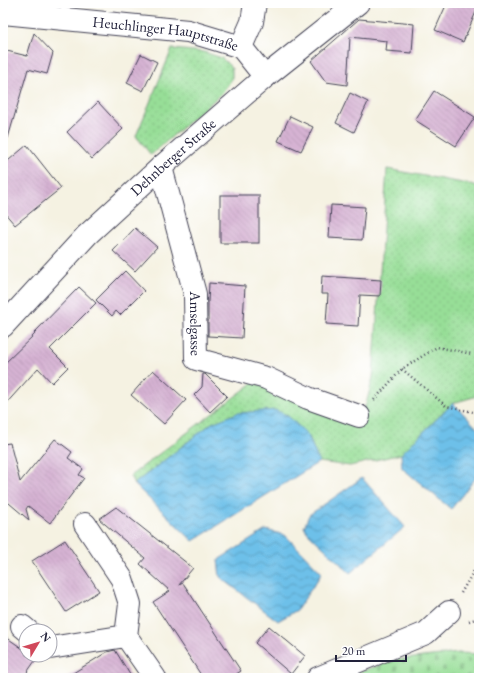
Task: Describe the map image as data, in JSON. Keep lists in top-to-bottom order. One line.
{"streets":{"street":["Heuchlinger Hauptstraße","Dehnberger Straße","Amselgasse"]},"crossings":[["Heuchlinger Hauptstraße","Dehnberger Straße"],["Dehnberger Straße","Amselgasse"]],"scale_bar":"20 m","north":"top right"}
